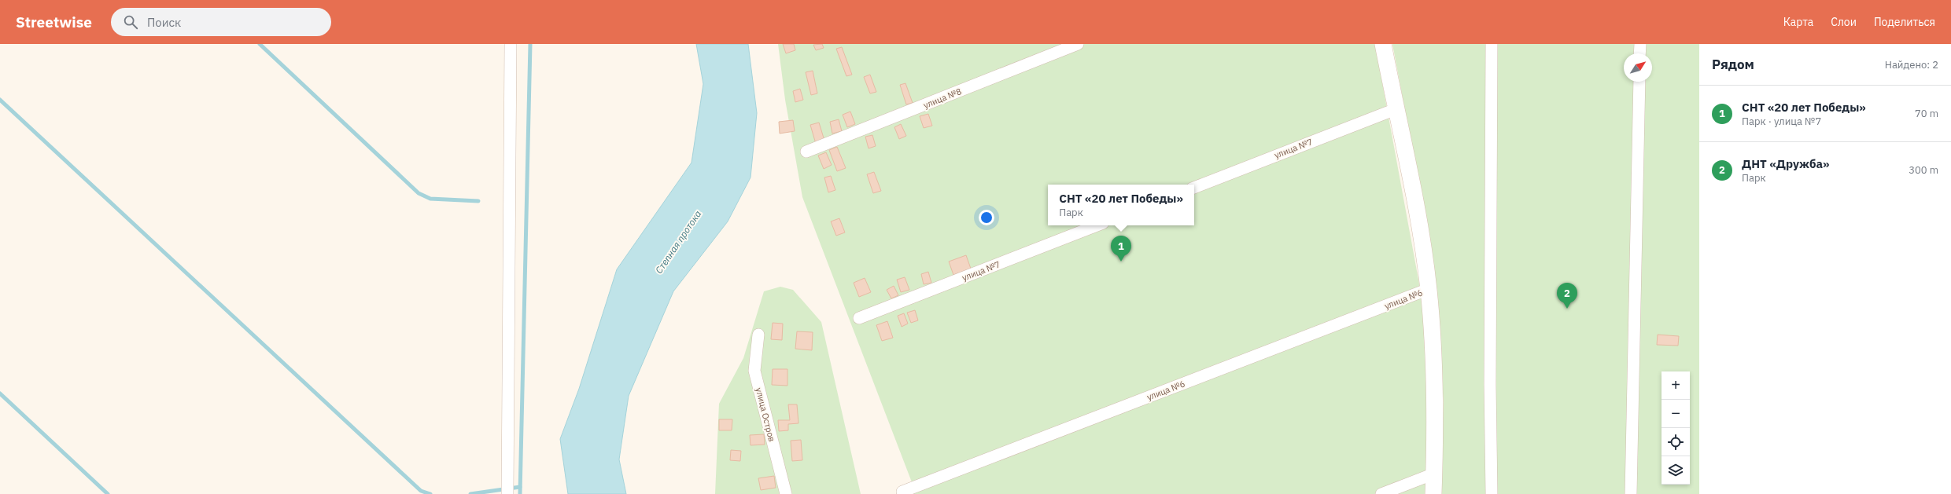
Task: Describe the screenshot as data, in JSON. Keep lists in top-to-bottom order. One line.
{"streets":{"street":["улица №8","улица №7","улица №6","улица Остров"]},"water":["Степная протока"],"north":"top right","page":{"header":"Streetwise","search":"Поиск","nav":["Карта","Слои","Поделиться"],"heading":["Рядом","Найдено: 2"],"list":[{"mark":"1","name":"СНТ «20 лет Победы»","note":"Парк · улица №7","value":"70 m"},{"mark":"2","name":"ДНТ «Дружба»","note":"Парк","value":"300 m"}],"popup":["СНТ «20 лет Победы»","Парк"],"pins":["1","2"],"map_buttons":["+","−"]}}
